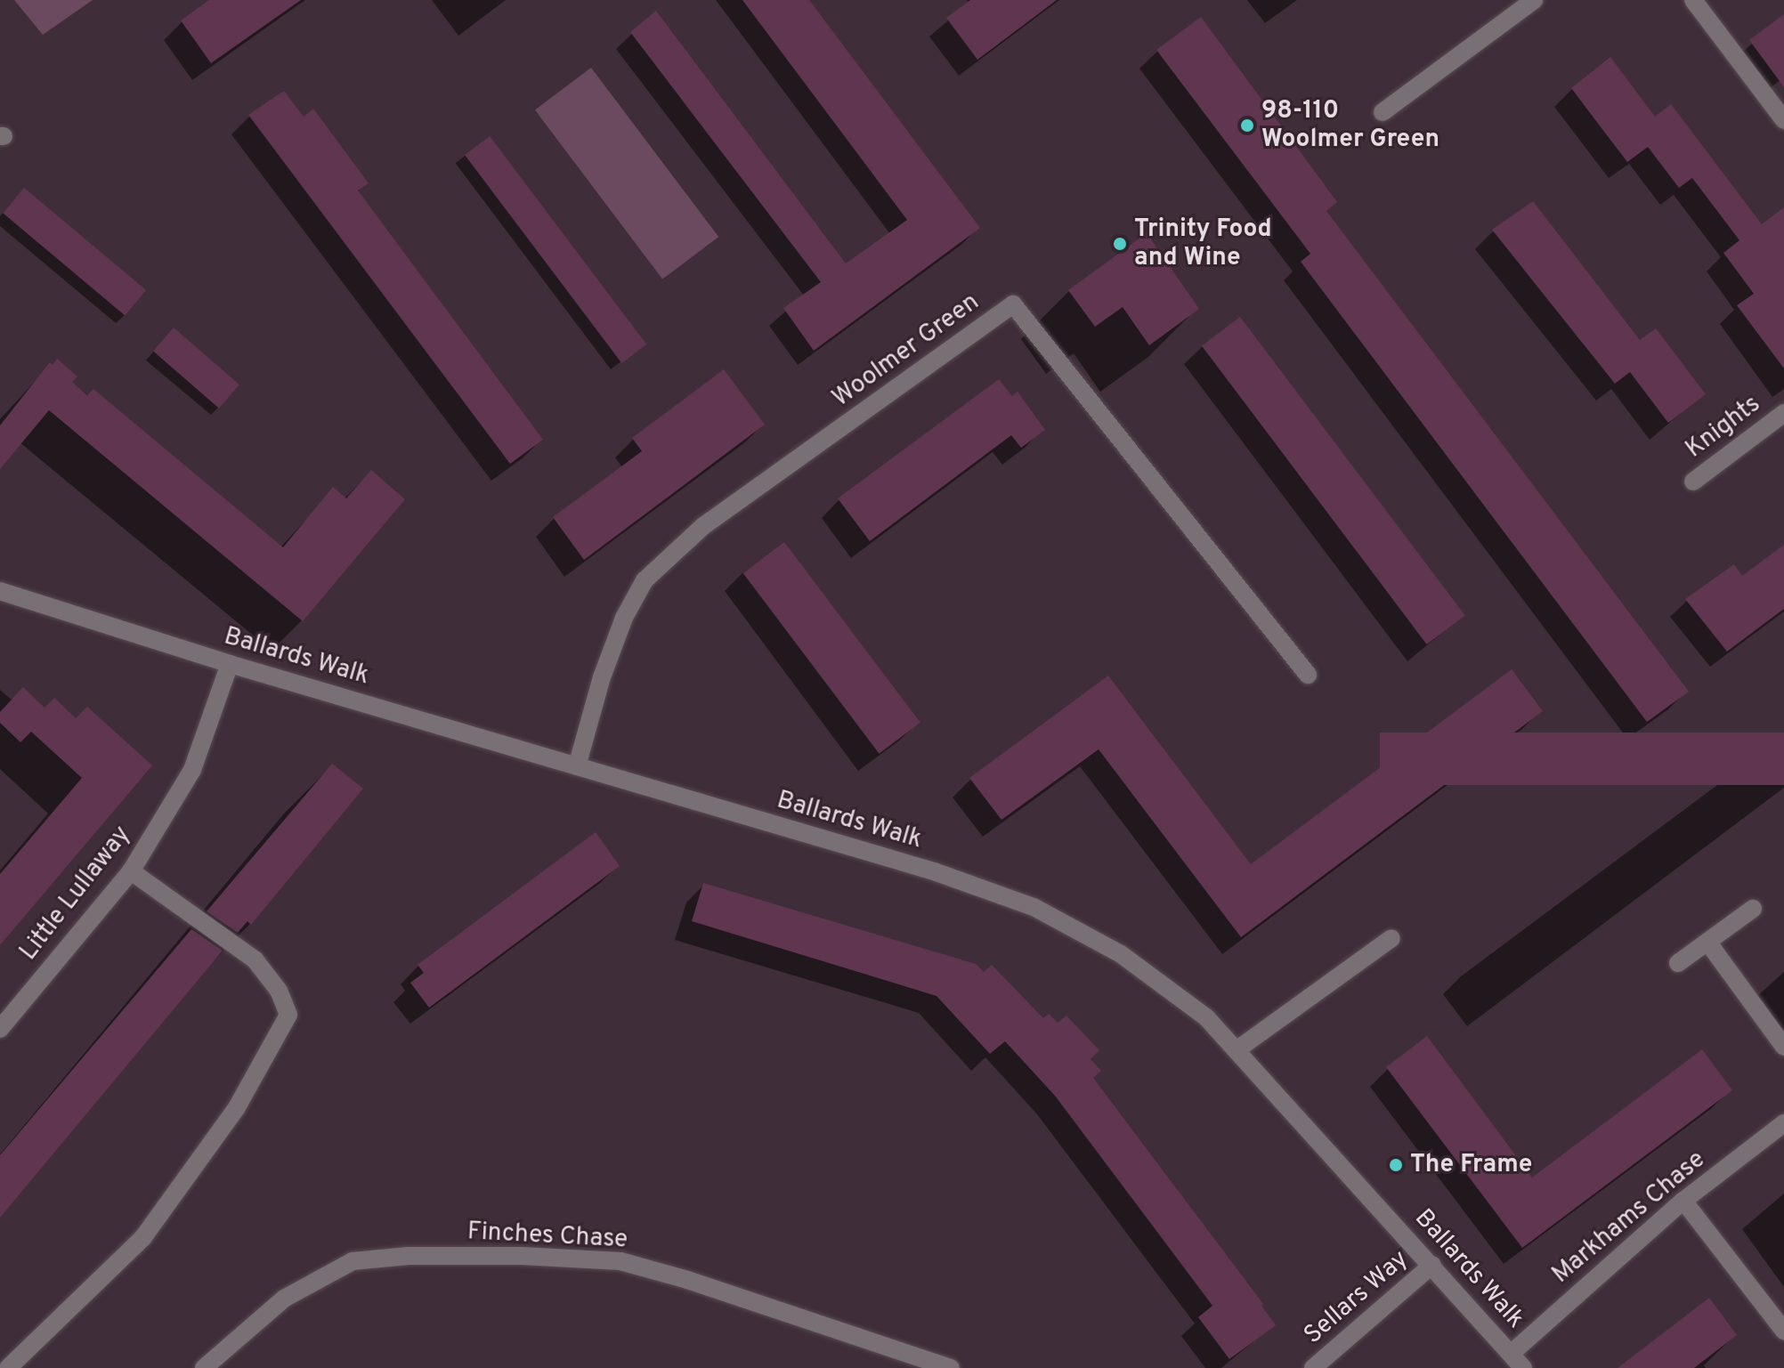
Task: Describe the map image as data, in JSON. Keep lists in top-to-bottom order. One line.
{"streets":{"street":["Woolmer Green","Knights","Ballards Walk","Little Lullaway","Markhams Chase","Finches Chase","Sellars Way"]},"crossings":[["Woolmer Green","Ballards Walk"],["Ballards Walk","Little Lullaway"],["Ballards Walk","Markhams Chase"],["Ballards Walk","Sellars Way"]],"places":["98-110 Woolmer Green","Trinity Food and Wine","The Frame"]}
